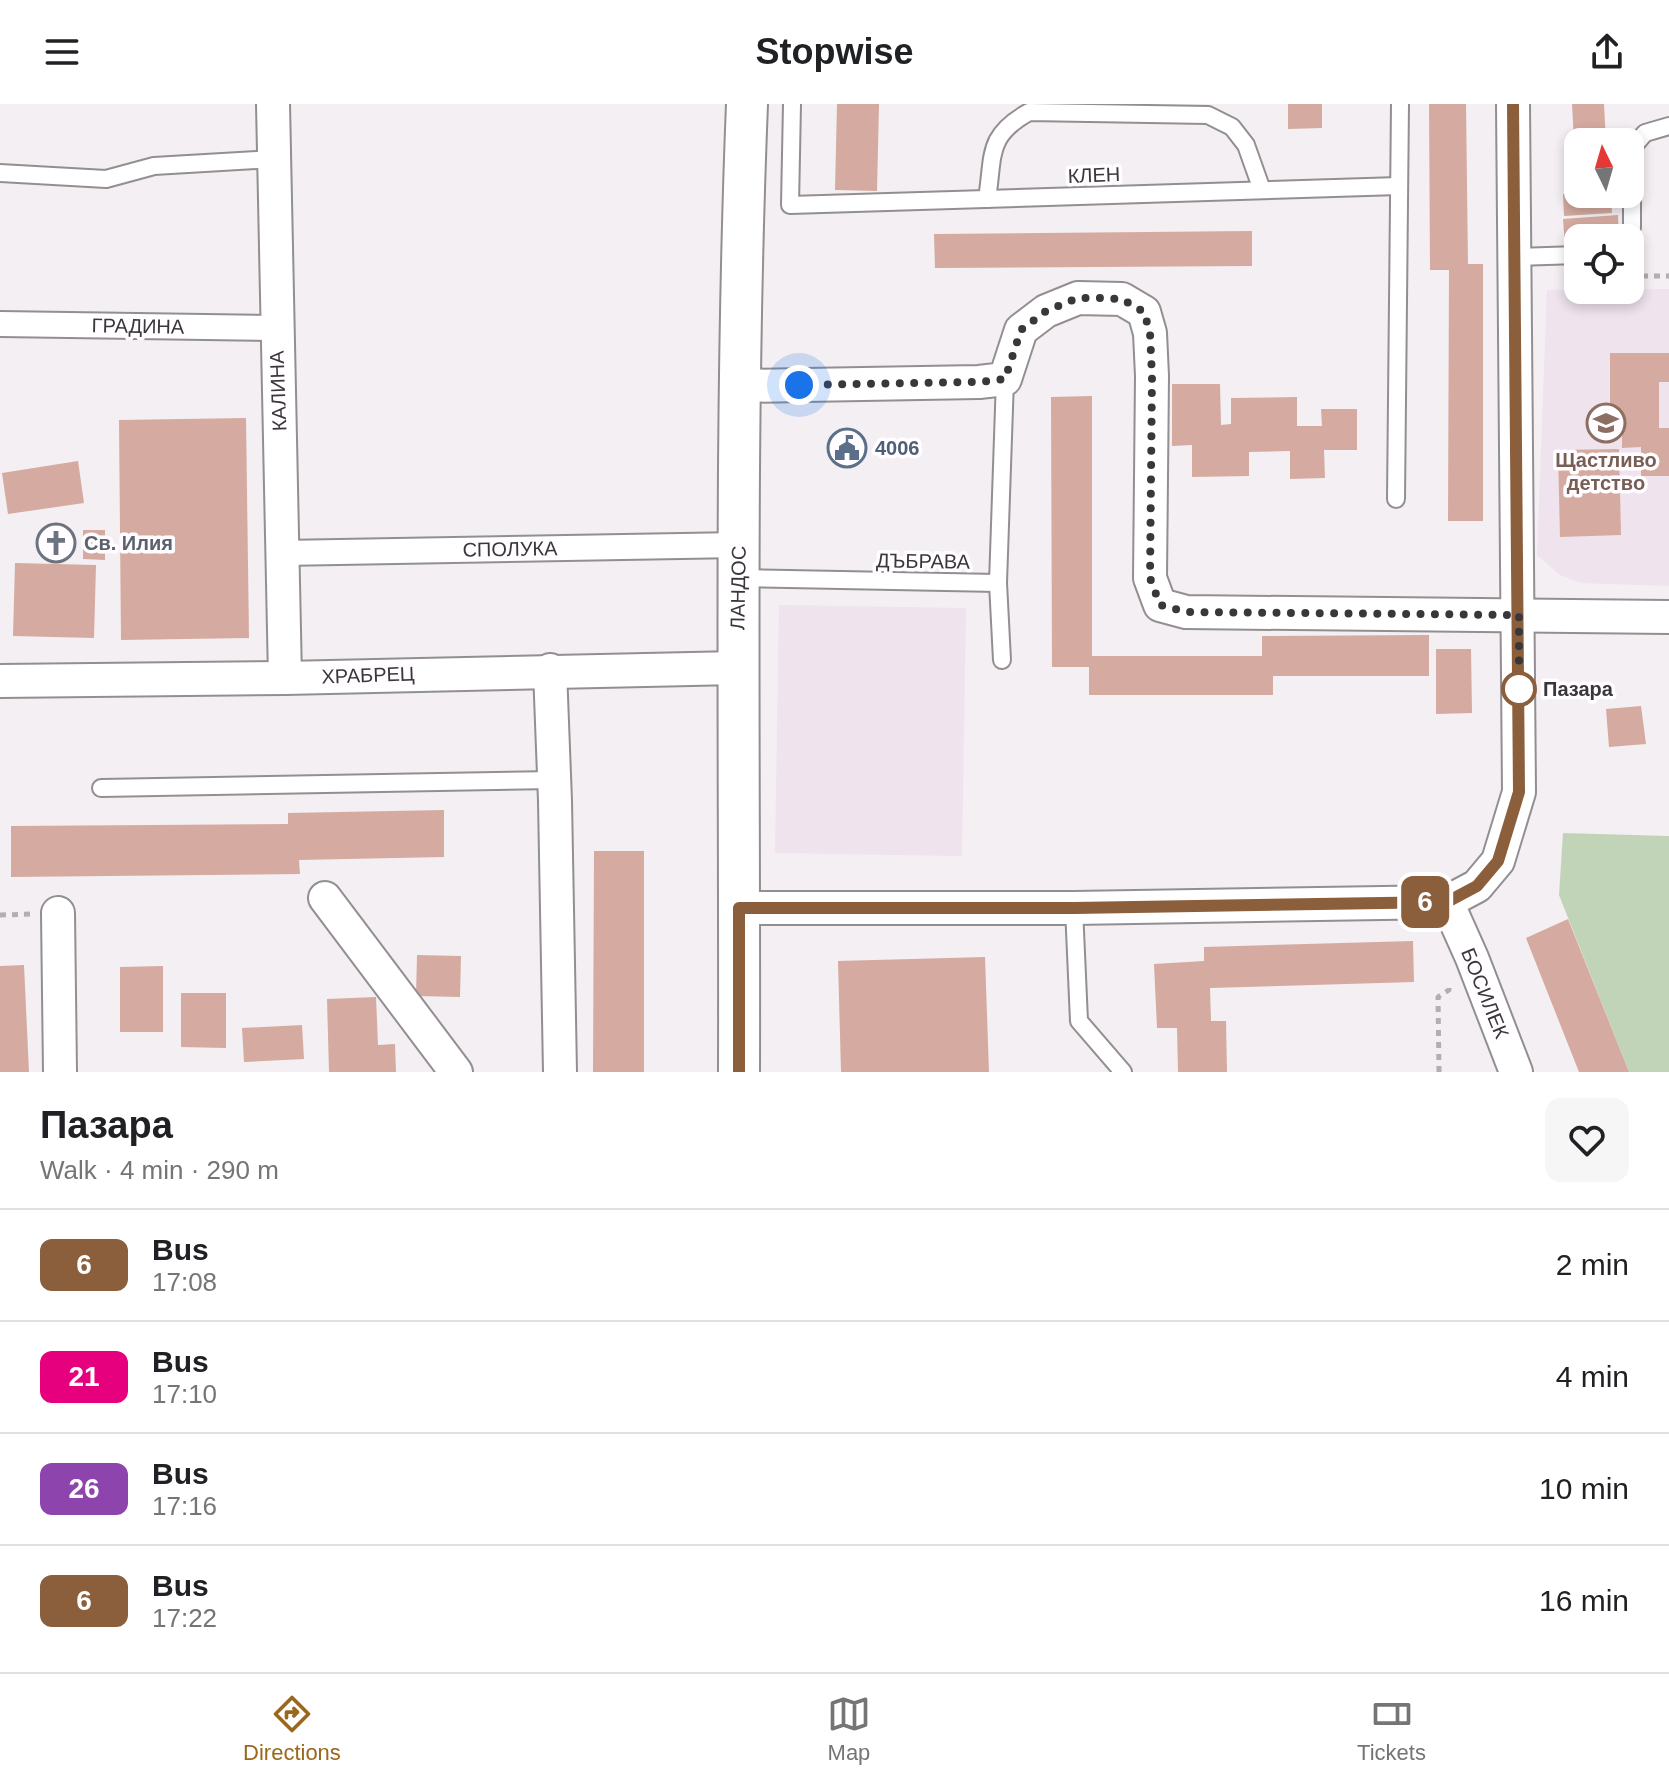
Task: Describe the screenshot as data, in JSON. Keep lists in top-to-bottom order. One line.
{"streets":{"street":["ГРАДИНА","КАЛИНА","СПОЛУКА","ЛАНДОС","ХРАБРЕЦ","БОСИЛЕК"],"lane":["КЛЕН","ДЪБРАВА"]},"crossings":[["ГРАДИНА","КАЛИНА"],["КАЛИНА","СПОЛУКА"],["КАЛИНА","ХРАБРЕЦ"],["СПОЛУКА","ДЪБРАВА"],["СПОЛУКА","ЛАНДОС"],["ДЪБРАВА","ЛАНДОС"],["ЛАНДОС","ХРАБРЕЦ"]],"places":{"school or university":["Щастливо детство"],"public building":["4006"],"church":["Св. Илия"],"other":["Пазара"]},"lines":["bus line 6"],"north":"top","page":{"header":"Stopwise","on_map":"6","heading":["Пазара","Walk · 4 min · 290 m"],"list":[{"mark":"6","name":"Bus","note":"17:08","value":"2 min"},{"mark":"21","name":"Bus","note":"17:10","value":"4 min"},{"mark":"26","name":"Bus","note":"17:16","value":"10 min"},{"mark":"6","name":"Bus","note":"17:22","value":"16 min"}],"tabs":["Directions","Map","Tickets"]}}
